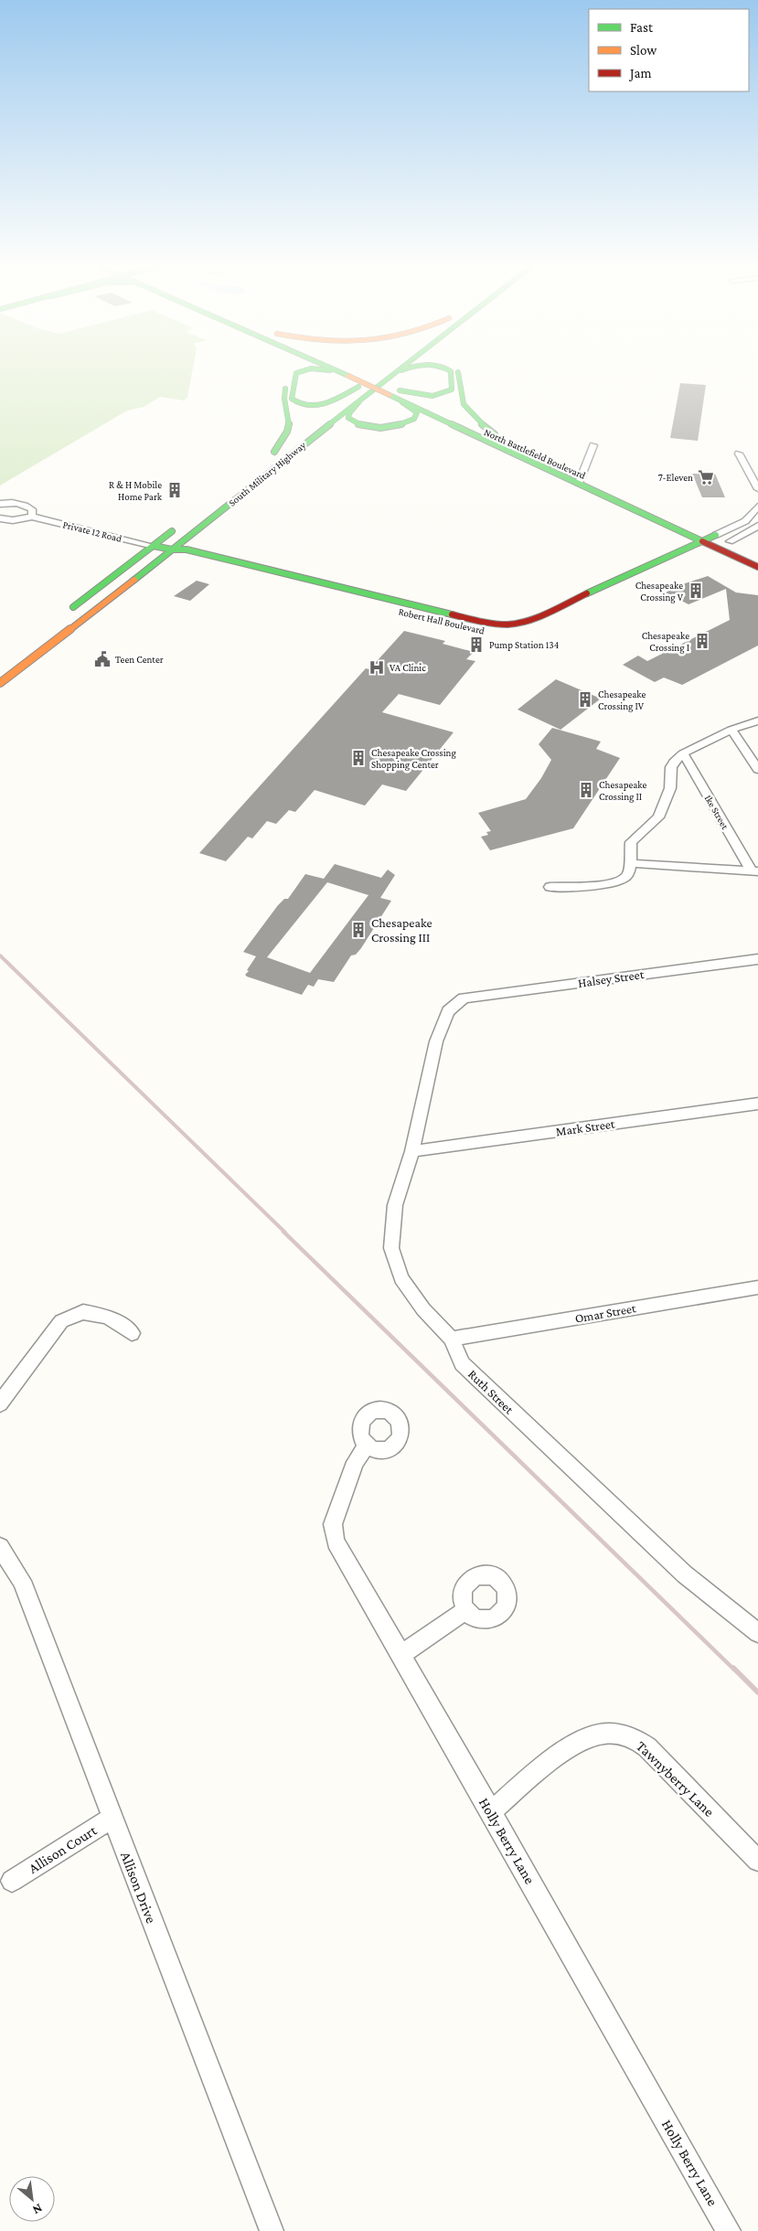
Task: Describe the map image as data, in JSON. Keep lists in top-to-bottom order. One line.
{"streets":{"main road":["North Battlefield Boulevard","South Military Highway","Robert Hall Boulevard"],"street":["Private 12 Road","Ike Street","Halsey Street","Mark Street","Omar Street","Ruth Street","Tawnyberry Lane","Holly Berry Lane","Allison Court","Allison Drive"]},"crossings":[["North Battlefield Boulevard","Robert Hall Boulevard"],["South Military Highway","Robert Hall Boulevard"],["Private 12 Road","Robert Hall Boulevard"],["Halsey Street","Ruth Street"],["Mark Street","Ruth Street"],["Omar Street","Ruth Street"],["Tawnyberry Lane","Holly Berry Lane"],["Allison Court","Allison Drive"]],"places":{"supermarket":["7-Eleven"],"building":["R & H Mobile Home Park","Chesapeake Crossing V","Chesapeake Crossing I","Pump Station 134","Chesapeake Crossing IV","Chesapeake Crossing Shopping Center","Chesapeake Crossing II","Chesapeake Crossing III"],"public building":["Teen Center"],"hospital":["VA Clinic"]},"legend":["Fast","Slow","Jam"],"north":"bottom right"}
